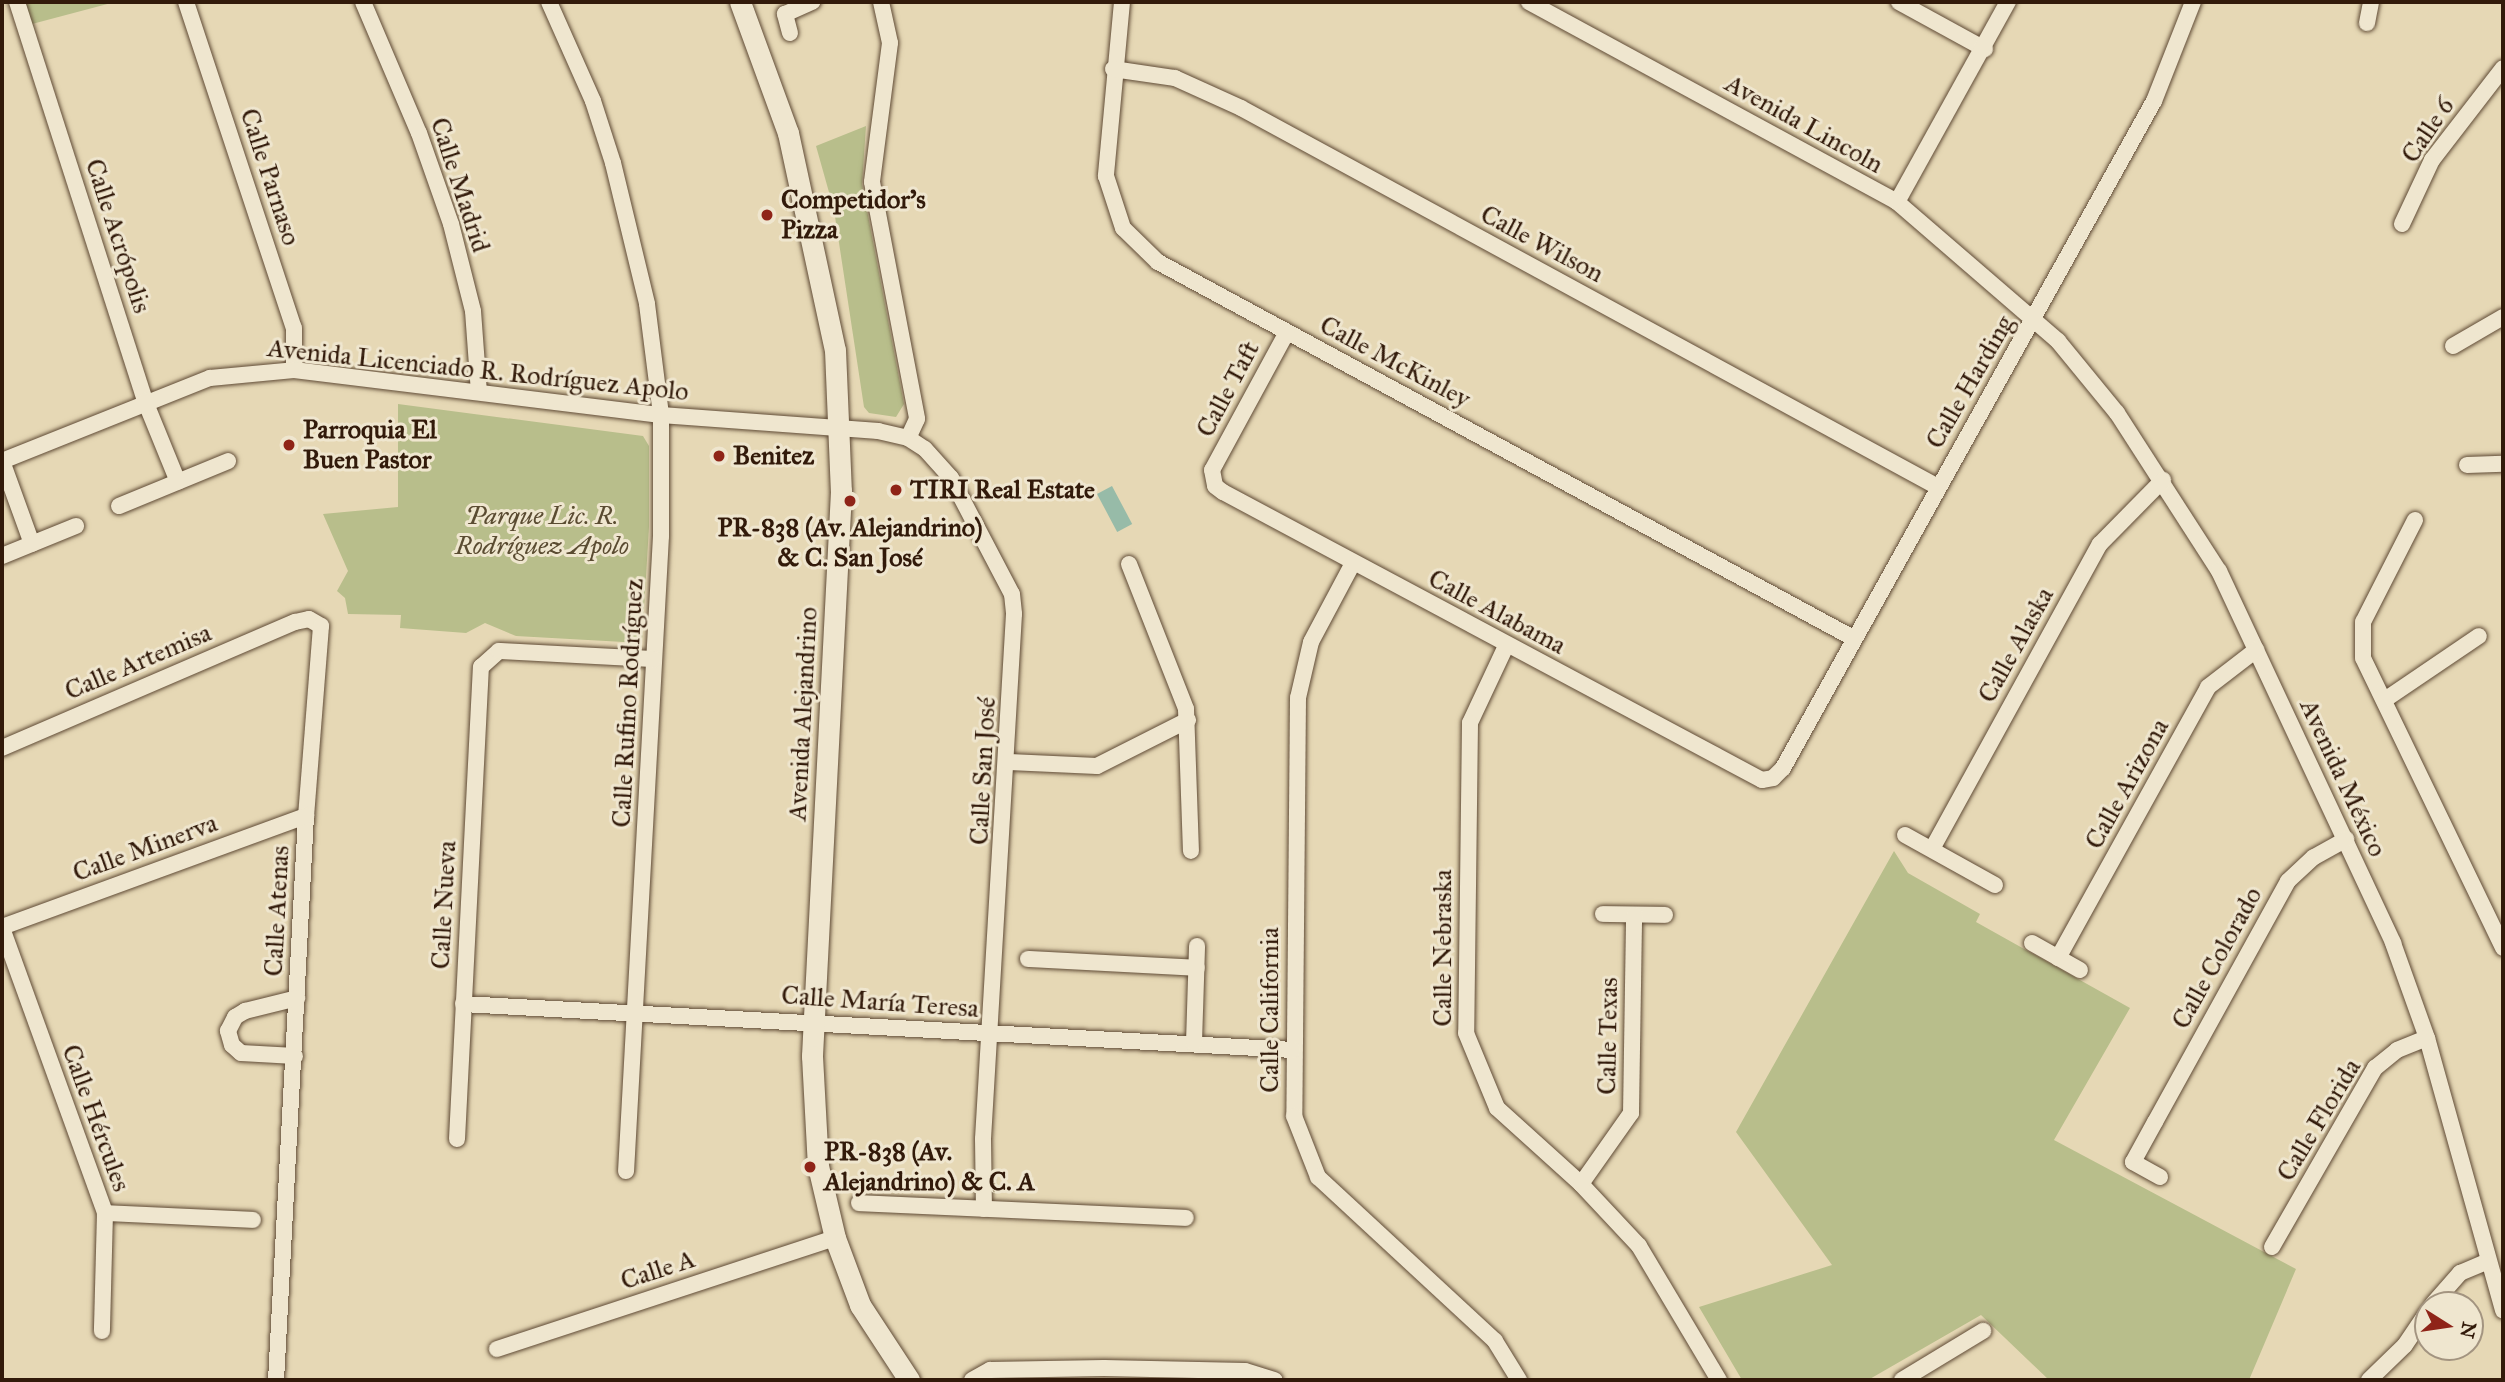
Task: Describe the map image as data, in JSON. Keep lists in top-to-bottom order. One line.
{"streets":{"street":["Avenida Lincoln","Calle 6","Calle Parnaso","Calle Madrid","Calle Acrópolis","Calle Wilson","Calle McKinley","Avenida Licenciado R. Rodríguez Apolo","Calle Harding","Calle Taft","Calle Alabama","Calle Alaska","Calle Artemisa","Calle Rufino Rodríguez","Avenida Alejandrino","Calle San José","Avenida México","Calle Arizona","Calle Minerva","Calle Nueva","Calle Atenas","Calle Nebraska","Calle Colorado","Calle María Teresa","Calle California","Calle Texas","Calle Hércules","Calle Florida","Calle A"]},"crossings":[["Avenida Lincoln","Calle Harding"],["Avenida Lincoln","Avenida México"],["Calle Parnaso","Avenida Licenciado R. Rodríguez Apolo"],["Calle Madrid","Avenida Licenciado R. Rodríguez Apolo"],["Calle Acrópolis","Avenida Licenciado R. Rodríguez Apolo"],["Calle Wilson","Calle McKinley"],["Calle Wilson","Calle Harding"],["Calle McKinley","Calle Harding"],["Calle McKinley","Calle Taft"],["Avenida Licenciado R. Rodríguez Apolo","Calle Rufino Rodríguez"],["Avenida Licenciado R. Rodríguez Apolo","Avenida Alejandrino"],["Avenida Licenciado R. Rodríguez Apolo","Calle San José"],["Calle Harding","Calle Alabama"],["Calle Harding","Avenida México"],["Calle Taft","Calle Alabama"],["Calle Alabama","Calle Nebraska"],["Calle Alabama","Calle California"],["Calle Alaska","Avenida México"],["Calle Artemisa","Calle Atenas"],["Calle Rufino Rodríguez","Calle Nueva"],["Calle Rufino Rodríguez","Calle María Teresa"],["Avenida Alejandrino","Calle San José"],["Avenida Alejandrino","Calle María Teresa"],["Avenida Alejandrino","Calle A"],["Calle San José","Calle María Teresa"],["Avenida México","Calle Arizona"],["Avenida México","Calle Colorado"],["Avenida México","Calle Florida"],["Calle Minerva","Calle Atenas"],["Calle Minerva","Calle Hércules"],["Calle Nueva","Calle María Teresa"],["Calle Nebraska","Calle Texas"],["Calle María Teresa","Calle California"]],"parks":["Parque Lic. R. Rodríguez Apolo"],"places":["Competidor's Pizza","Parroquia El Buen Pastor","Benitez","TIRI Real Estate","PR-838 (Av. Alejandrino) & C. San José","PR-838 (Av. Alejandrino) & C. A"],"north":"right"}
